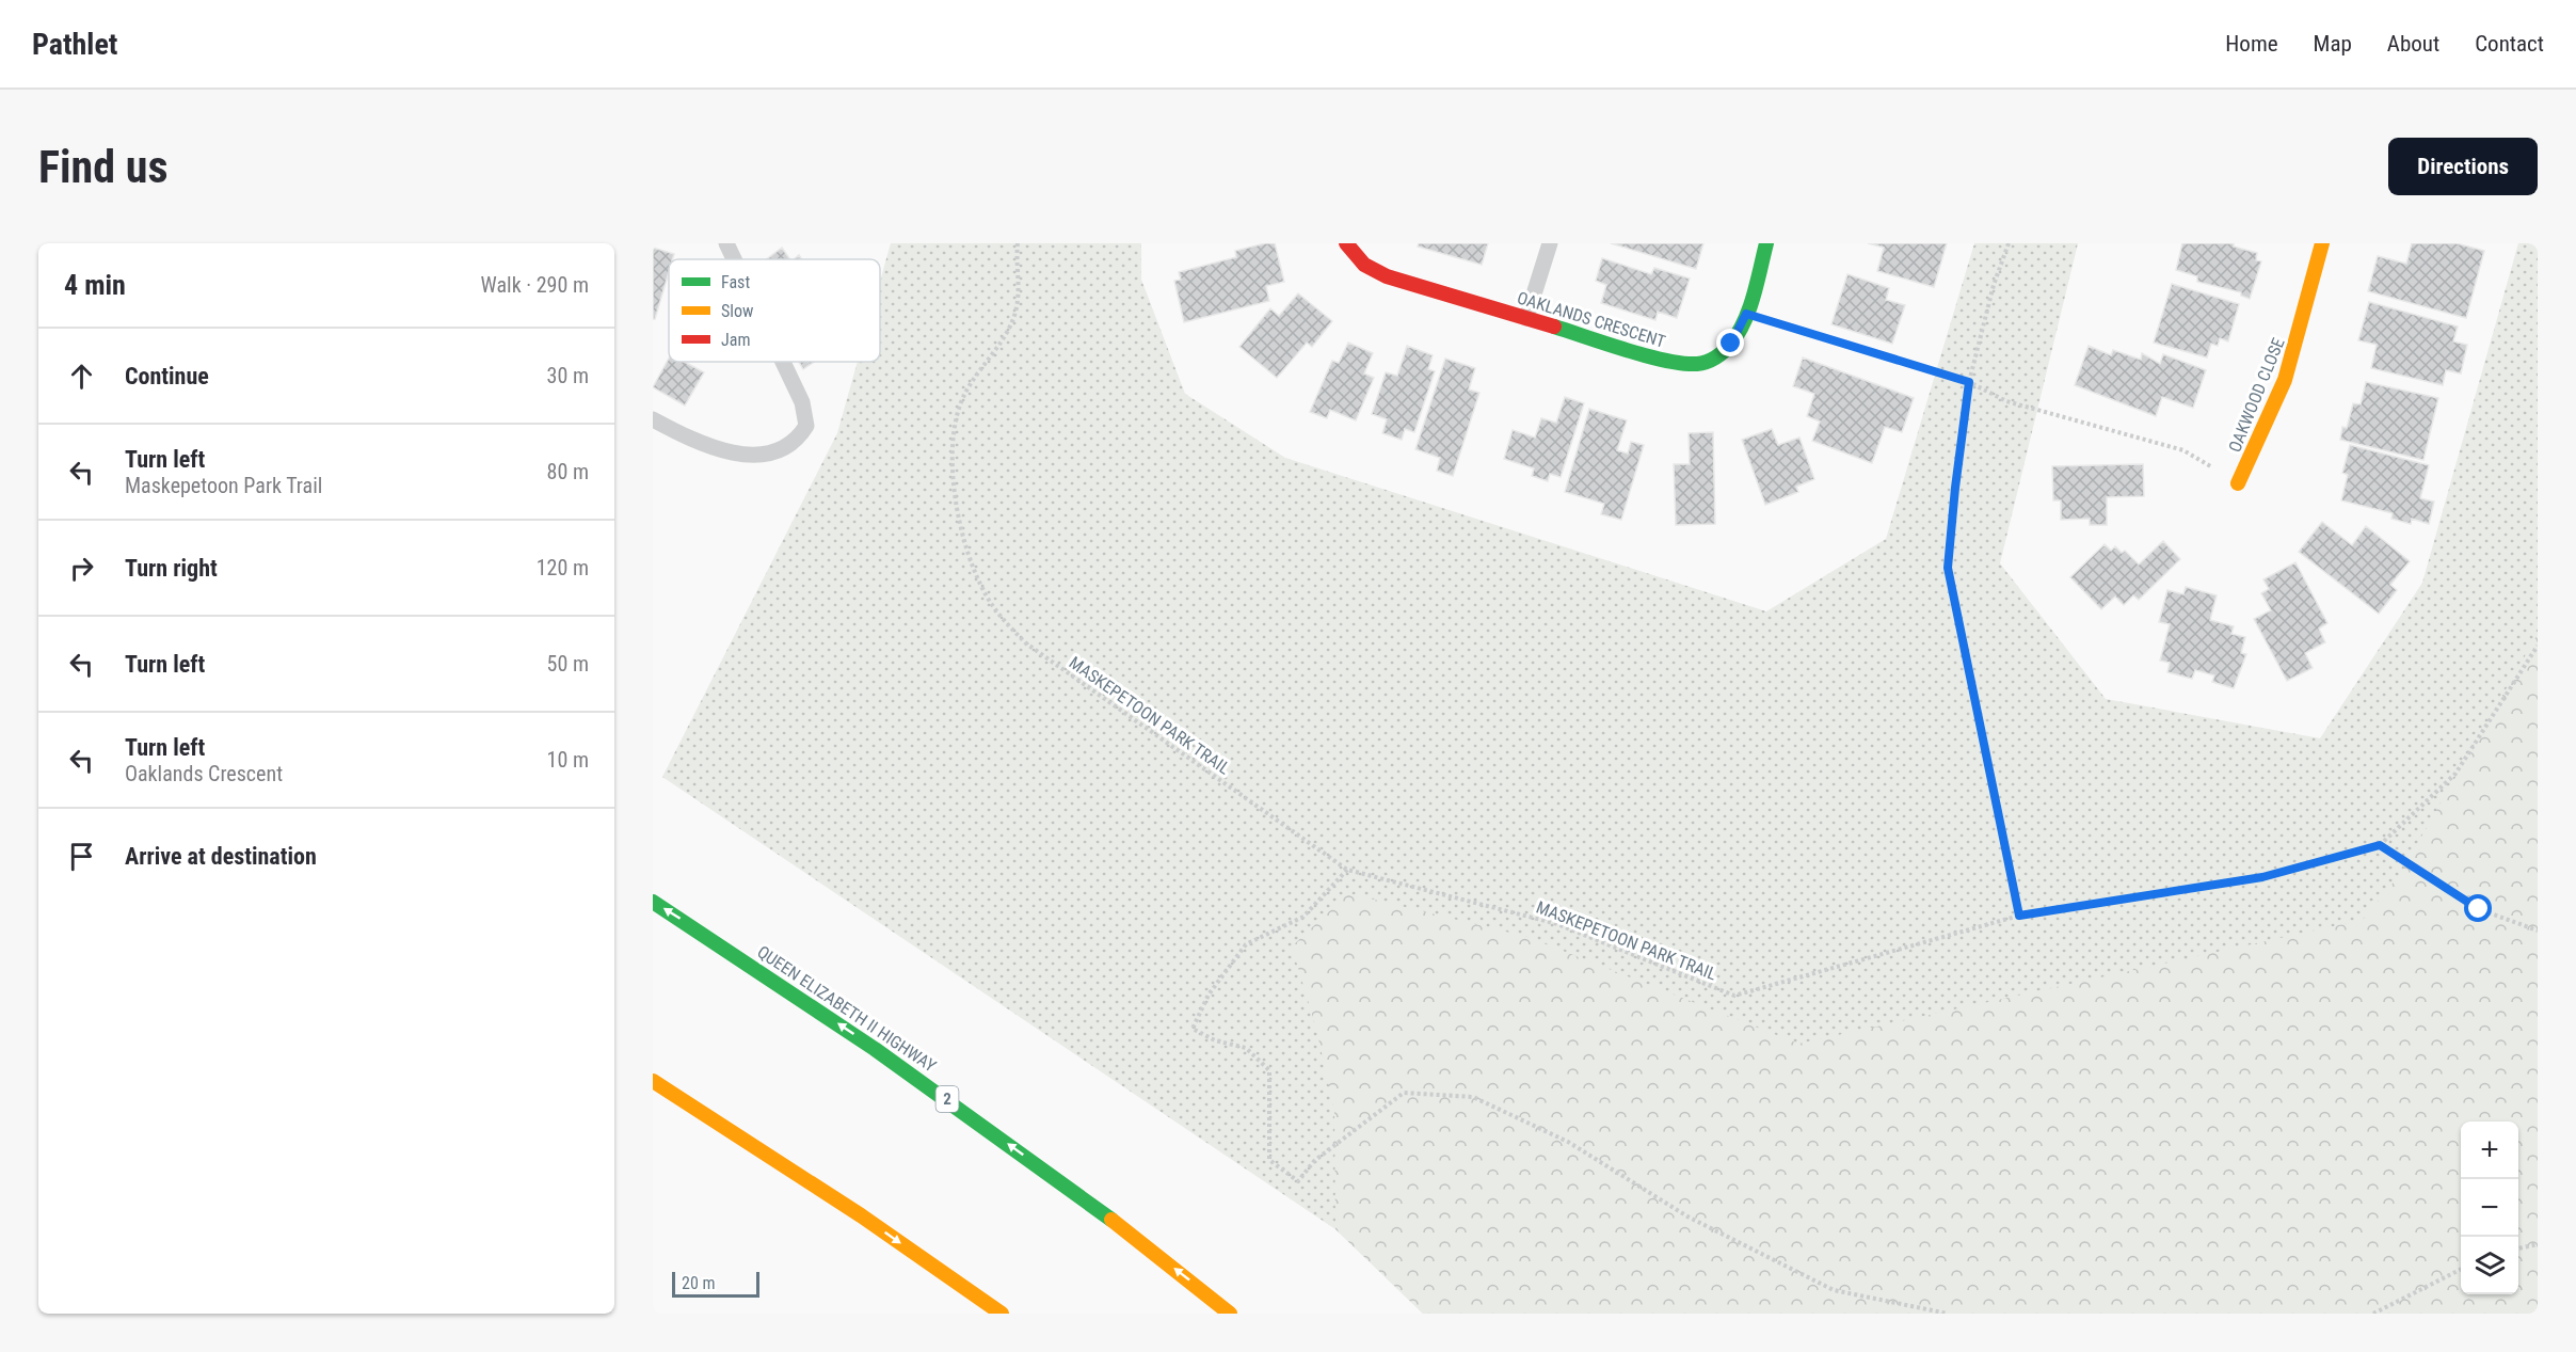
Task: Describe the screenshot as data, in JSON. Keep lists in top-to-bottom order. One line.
{"streets":{"main road":["OAKLANDS CRESCENT","OAKWOOD CLOSE","QUEEN ELIZABETH II HIGHWAY","2"],"path":["MASKEPETOON PARK TRAIL"]},"one_way":["QUEEN ELIZABETH II HIGHWAY"],"legend":["Fast","Slow","Jam"],"scale_bar":"20 m","page":{"header":"Pathlet","nav":["Home","Map","About","Contact"],"buttons":"Directions","title":"Find us","heading":["4 min","Walk · 290 m"],"list":[["Continue","30 m"],["Turn left","Maskepetoon Park Trail","80 m"],["Turn right","120 m"],["Turn left","50 m"],["Turn left","Oaklands Crescent","10 m"],"Arrive at destination"],"map_buttons":["+","−"],"scale":"20 m"}}
